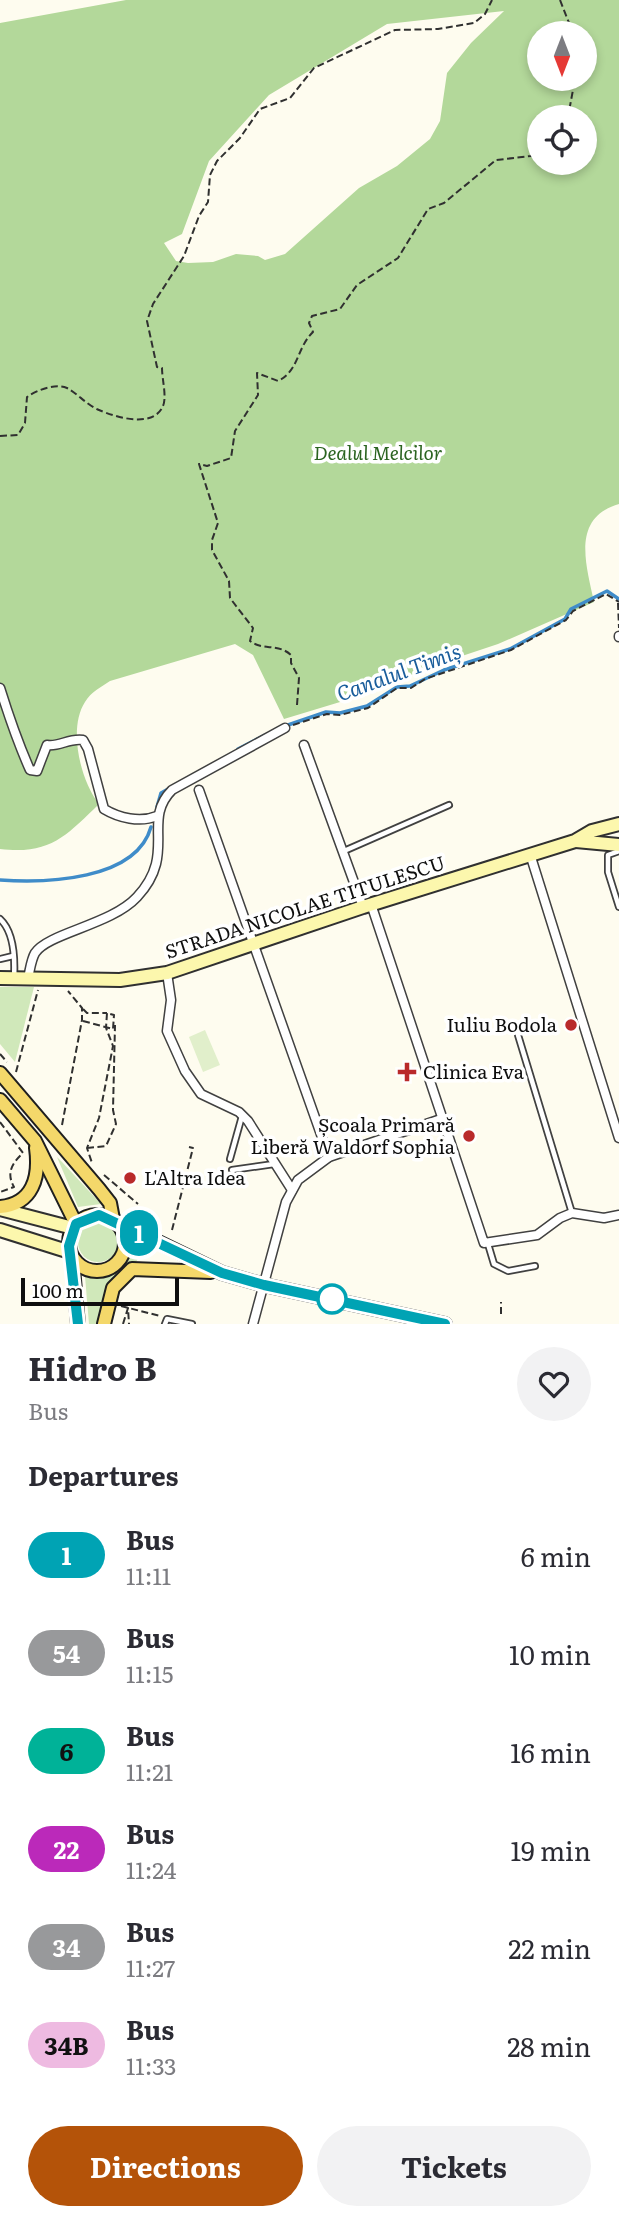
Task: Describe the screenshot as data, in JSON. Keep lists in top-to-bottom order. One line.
{"streets":{"street":["STRADA NICOLAE TITULESCU"]},"water":["Canalul Timiș"],"parks":["Dealul Melcilor"],"places":{"other":["Iuliu Bodola","Școala Primară Liberă Waldorf Sophia","L'Altra Idea"],"health":["Clinica Eva"]},"lines":["bus line 1"],"scale_bar":"100 m","north":"bottom","page":{"on_map":"1","scale":"100 m","heading":[["Hidro B","Bus"],"Departures"],"list":[{"mark":"1","name":"Bus","note":"11:11","value":"6 min"},{"mark":"54","name":"Bus","note":"11:15","value":"10 min"},{"mark":"6","name":"Bus","note":"11:21","value":"16 min"},{"mark":"22","name":"Bus","note":"11:24","value":"19 min"},{"mark":"34","name":"Bus","note":"11:27","value":"22 min"},{"mark":"34B","name":"Bus","note":"11:33","value":"28 min"}],"buttons":["Directions","Tickets"]}}
